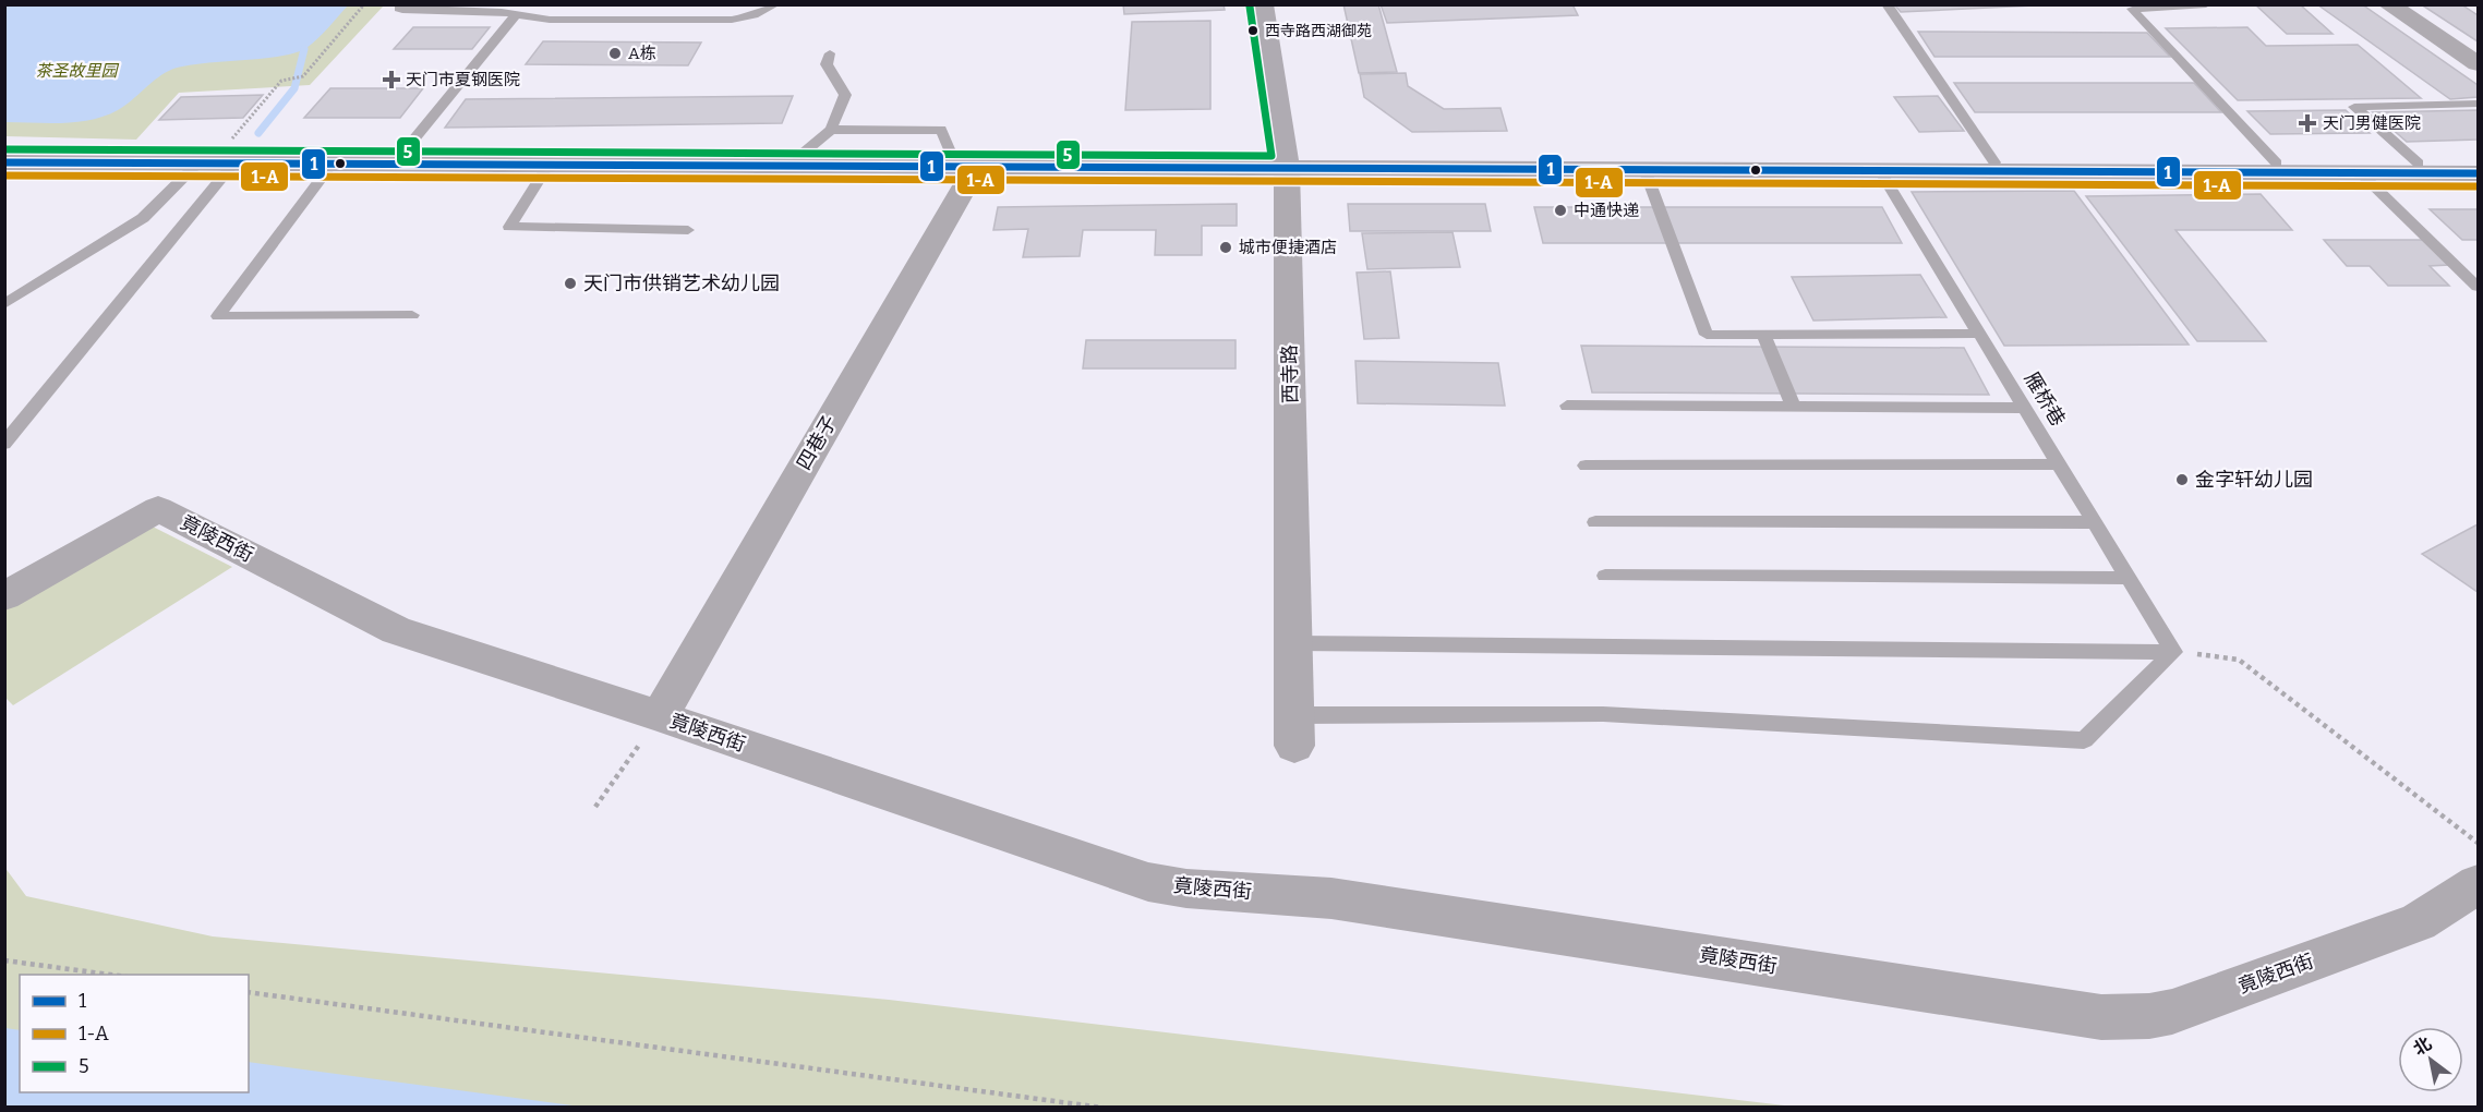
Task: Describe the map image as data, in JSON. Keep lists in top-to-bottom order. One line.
{"streets":{"main road":["西寺路"],"street":["四巷子","竟陵西街"],"lane":["雁桥巷"]},"crossings":[["四巷子","竟陵西街"]],"parks":["茶圣故里园"],"places":{"other":["西寺路西湖御苑","A栋","中通快递","城市便捷酒店","天门市供销艺术幼儿园","金字轩幼儿园"],"health":["天门市夏钢医院","天门男健医院"]},"lines":["transit line 5","transit line 1","transit line 1-A"],"legend":["1","1-A","5"],"north":"top left"}
